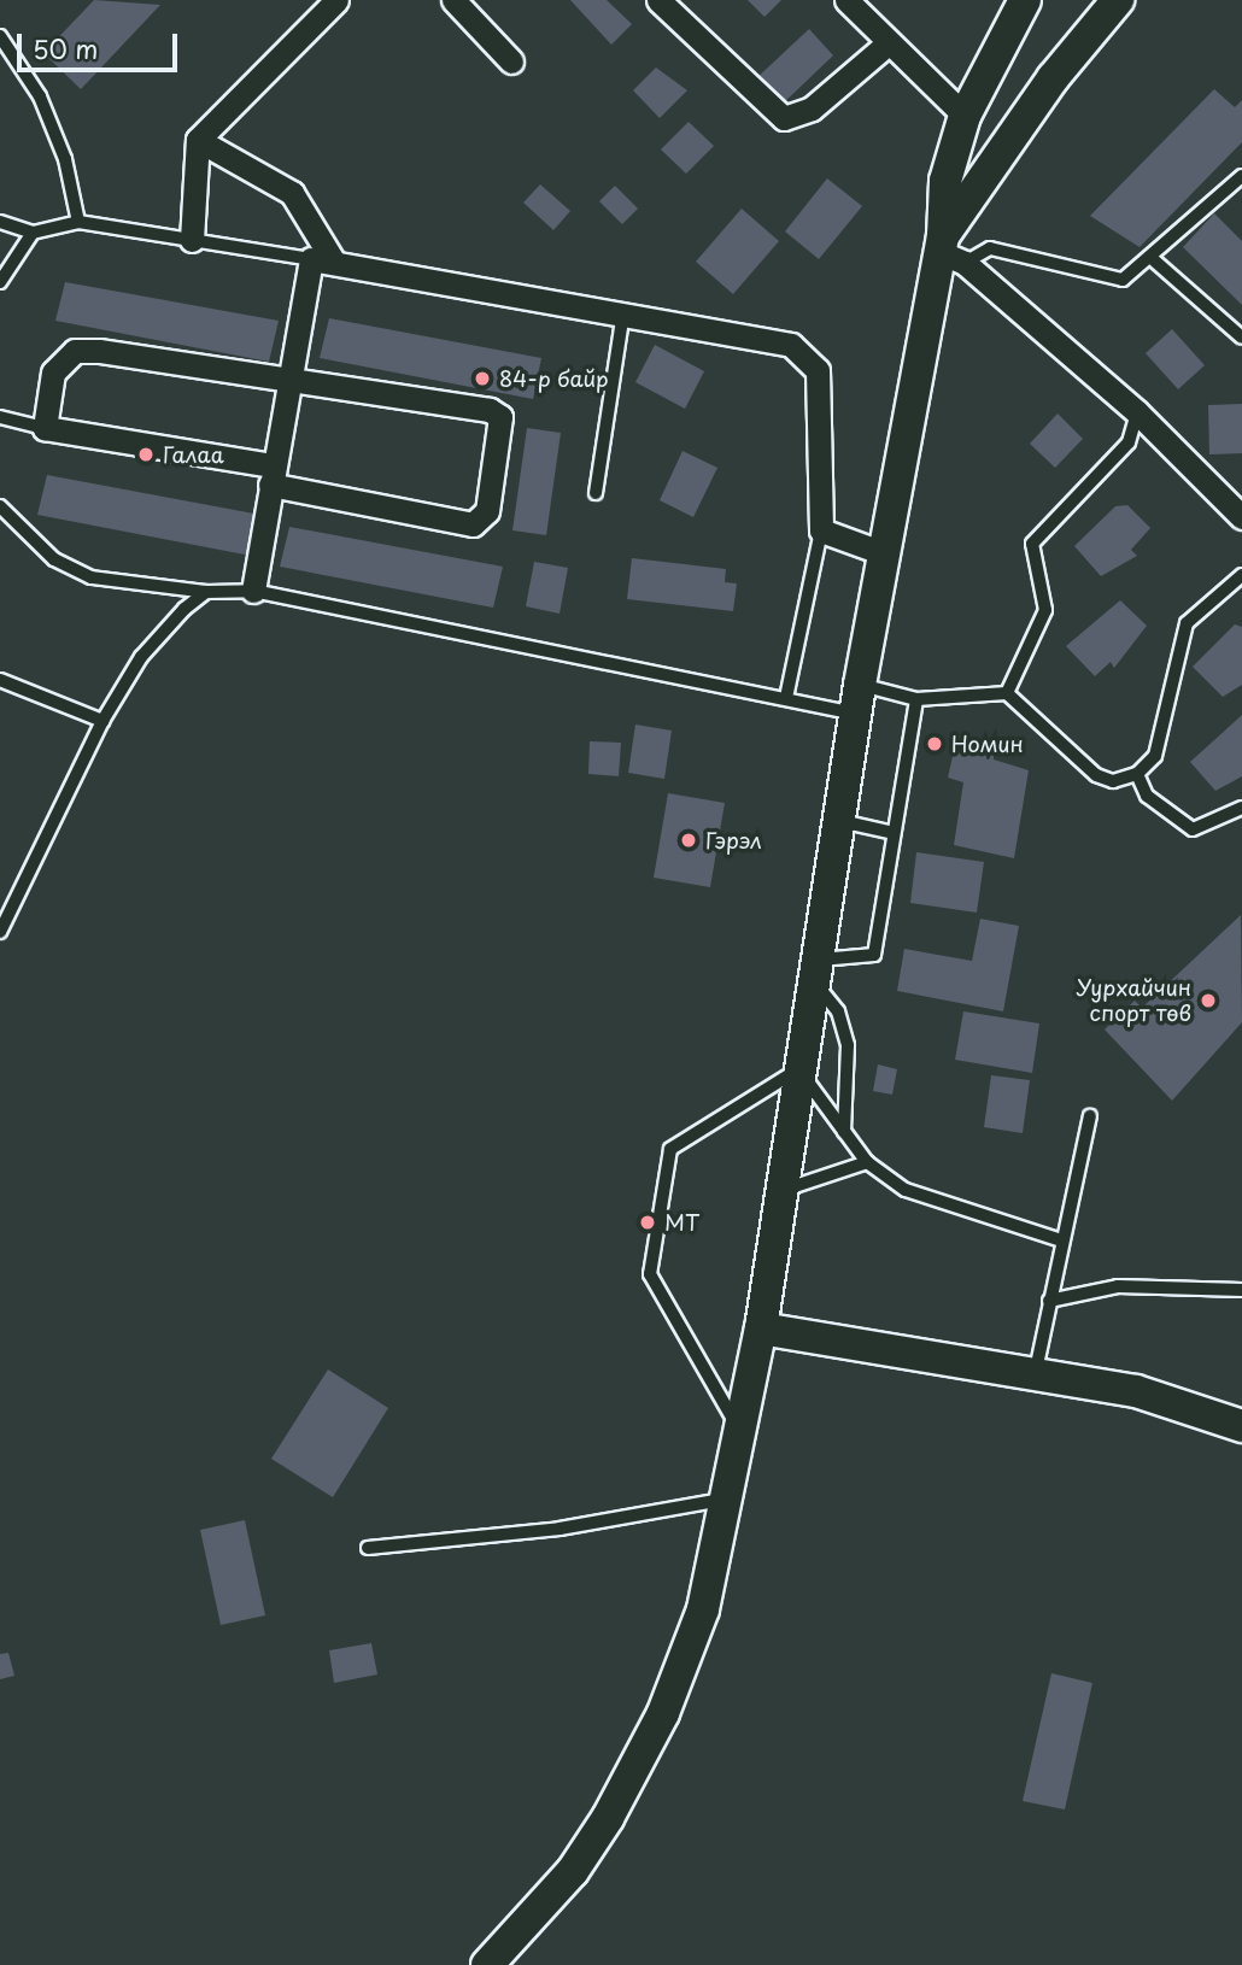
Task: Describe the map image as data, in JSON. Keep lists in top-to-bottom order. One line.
{"places":["84-р байр","Галаа","Номин","Гэрэл","Уурхайчин спорт төв","МТ"],"scale_bar":"50 m"}
